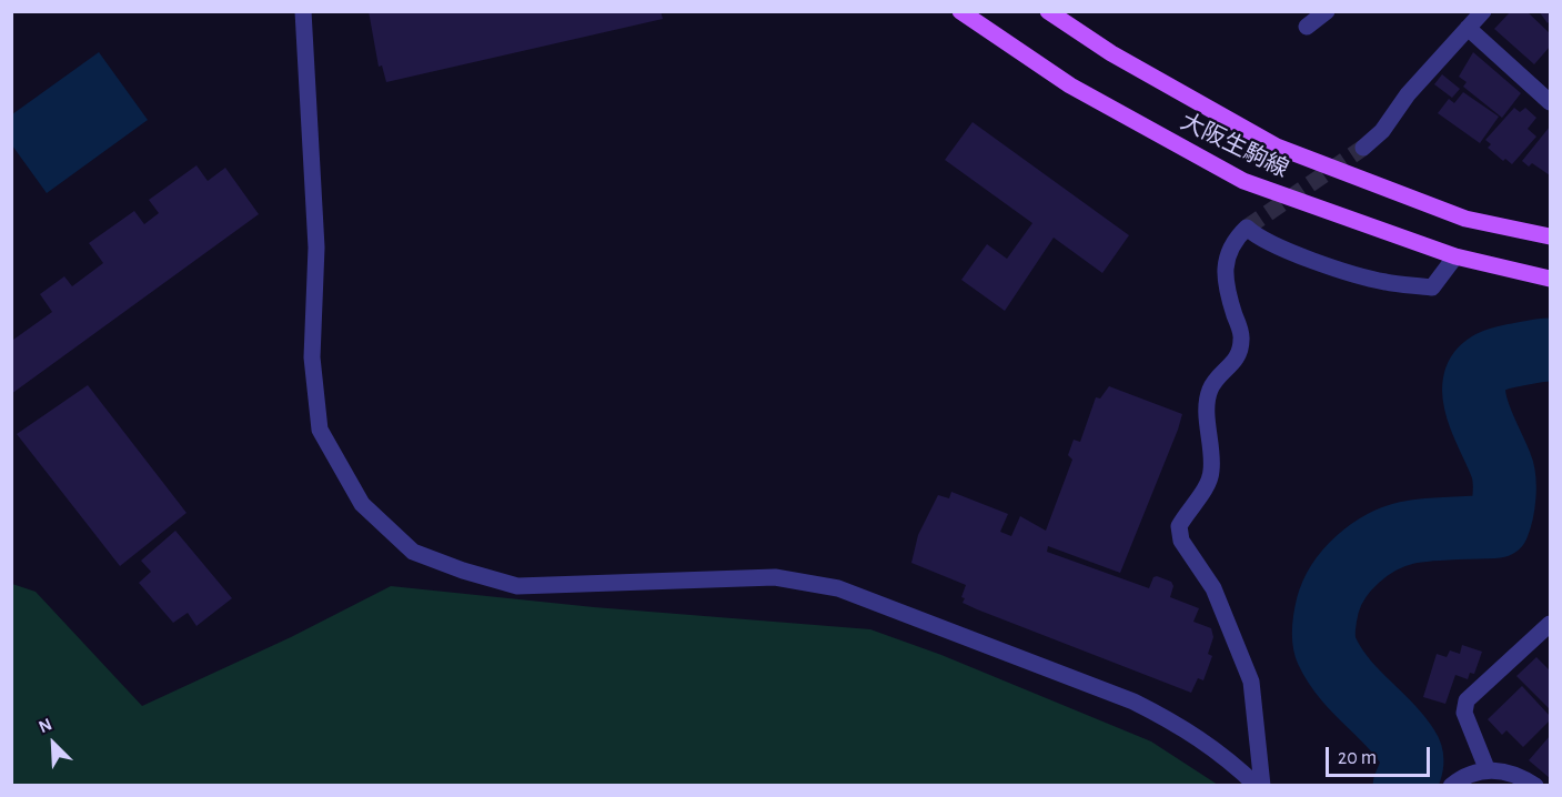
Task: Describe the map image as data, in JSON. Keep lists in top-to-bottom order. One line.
{"streets":{"main road":["大阪生駒線"]},"scale_bar":"20 m","north":"top left"}
